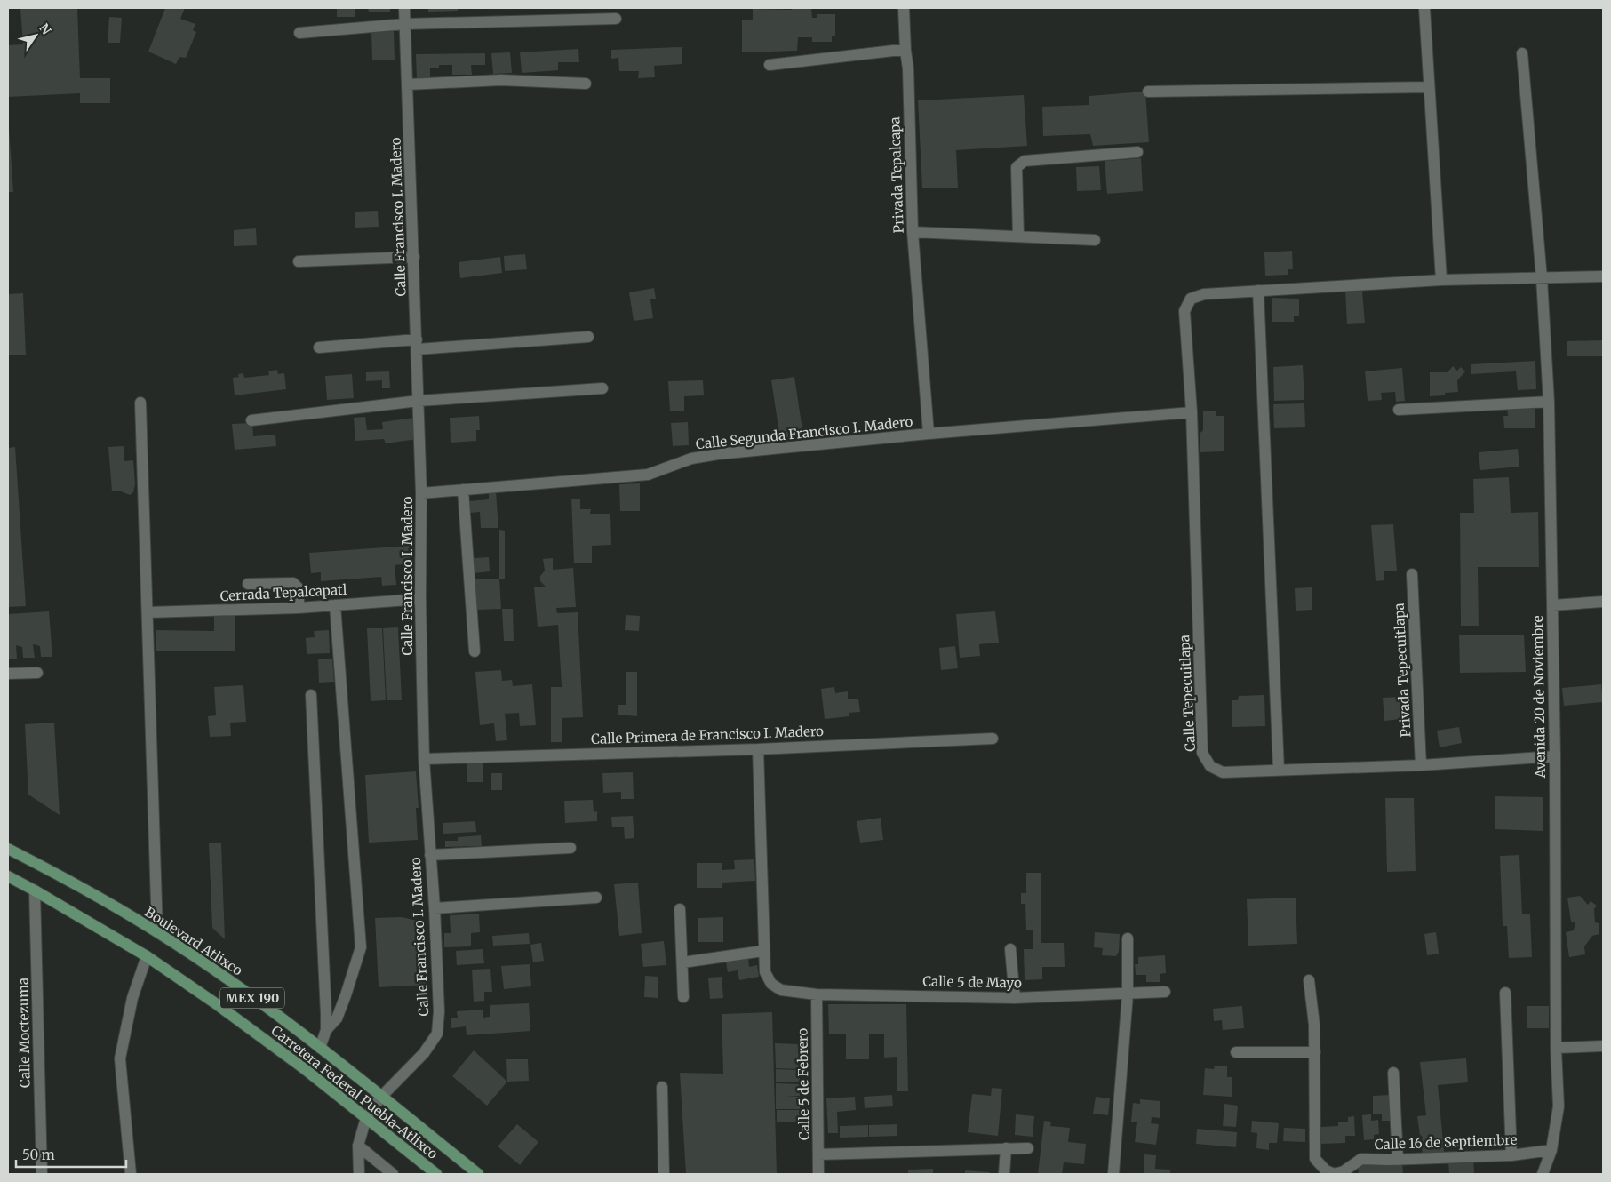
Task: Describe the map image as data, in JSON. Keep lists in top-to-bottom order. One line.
{"streets":{"main road":["Boulevard Atlixco","MEX 190","Carretera Federal Puebla-Atlixco"],"street":["Privada Tepalcapa","Calle Francisco I. Madero","Calle Segunda Francisco I. Madero","Cerrada Tepalcapatl","Privada Tepecuitlapa","Calle Tepecuitlapa","Avenida 20 de Noviembre","Calle Primera de Francisco I. Madero","Calle 5 de Mayo","Calle Moctezuma","Calle 5 de Febrero","Calle 16 de Septiembre"]},"crossings":[["Privada Tepalcapa","Calle Segunda Francisco I. Madero"],["Calle Francisco I. Madero","Calle Segunda Francisco I. Madero"],["Calle Francisco I. Madero","Cerrada Tepalcapatl"],["Calle Francisco I. Madero","Calle Primera de Francisco I. Madero"],["Calle Francisco I. Madero","Boulevard Atlixco"],["Calle Francisco I. Madero","Carretera Federal Puebla-Atlixco"],["Calle Segunda Francisco I. Madero","Calle Tepecuitlapa"],["Privada Tepecuitlapa","Calle Tepecuitlapa"],["Calle Tepecuitlapa","Avenida 20 de Noviembre"],["Avenida 20 de Noviembre","Calle 16 de Septiembre"],["Calle Primera de Francisco I. Madero","Calle 5 de Mayo"],["Calle 5 de Mayo","Calle 5 de Febrero"],["Calle Moctezuma","Carretera Federal Puebla-Atlixco"]],"scale_bar":"50 m","north":"top right"}
